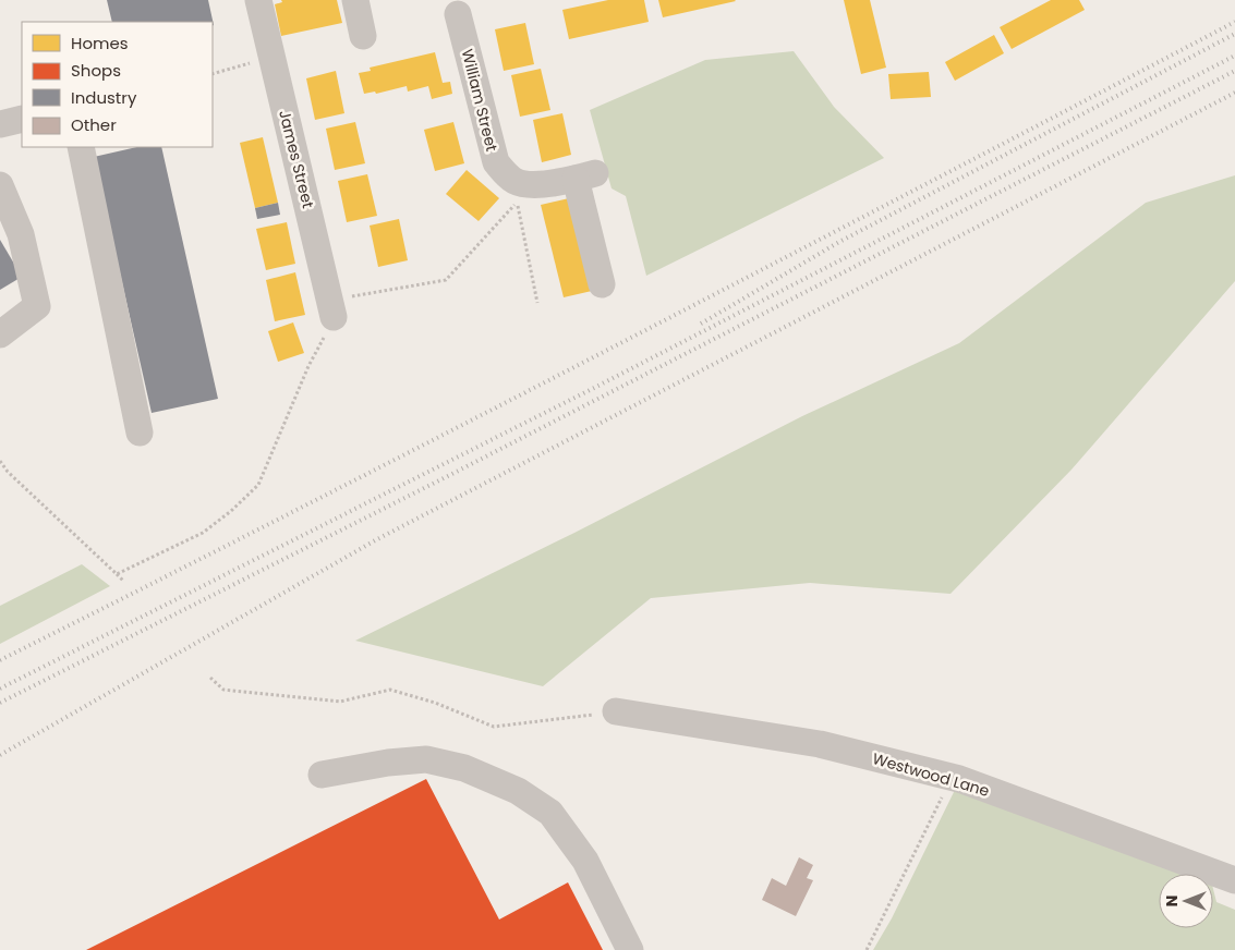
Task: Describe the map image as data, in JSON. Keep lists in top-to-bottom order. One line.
{"streets":{"street":["William Street","James Street","Westwood Lane"]},"legend":["Homes","Shops","Industry","Other"],"north":"left"}
